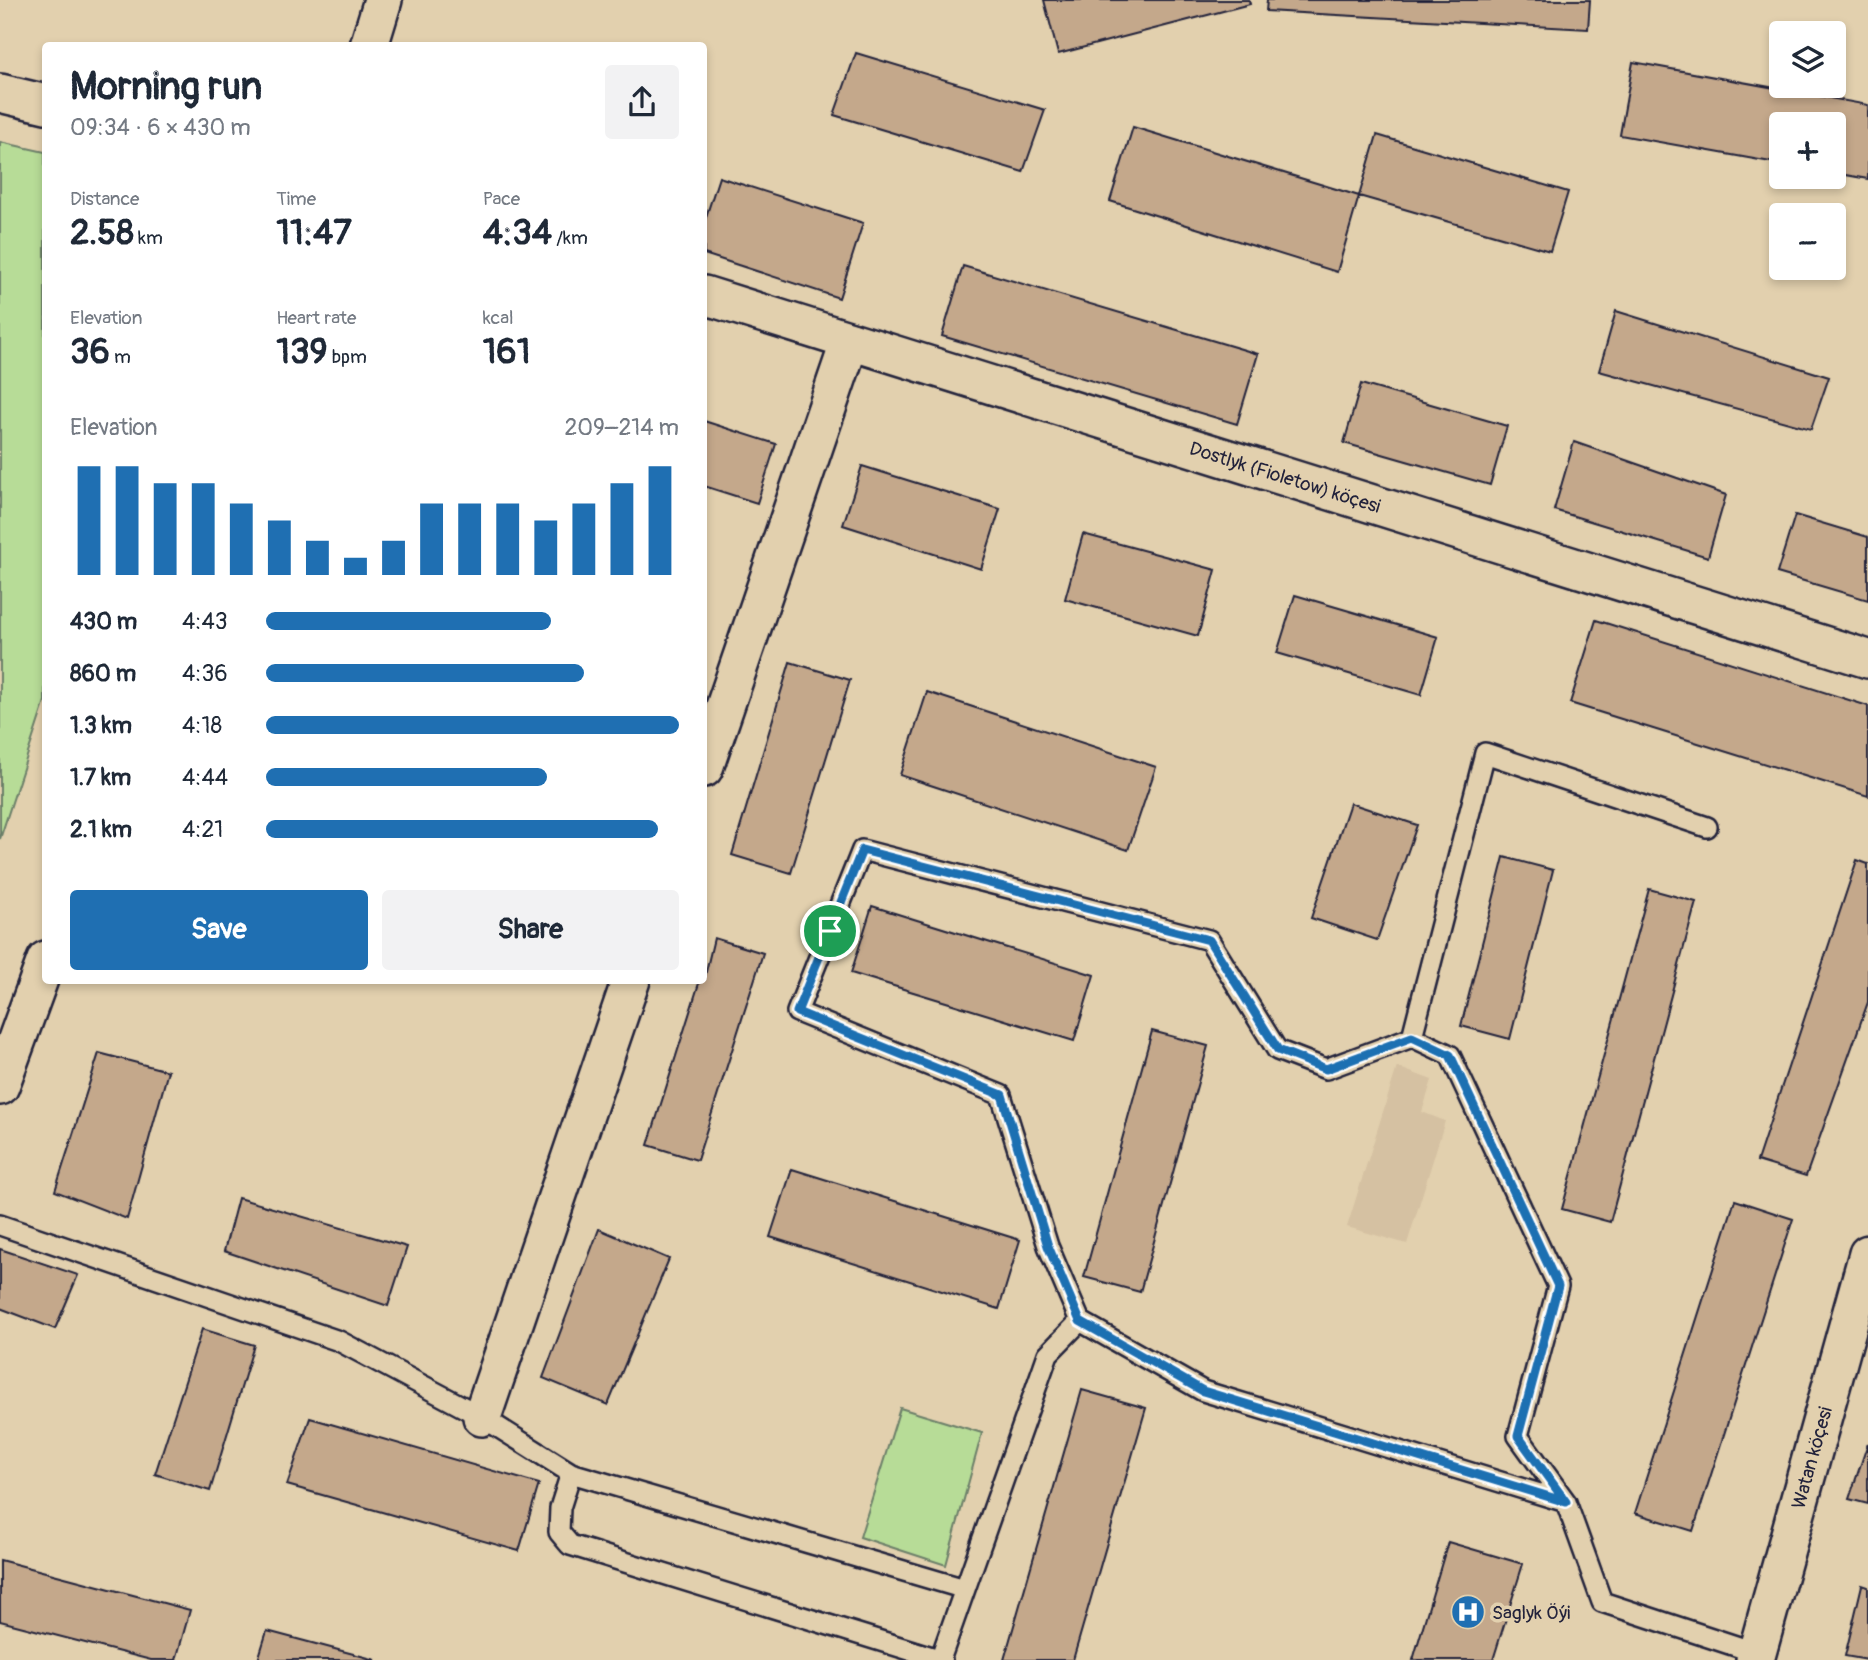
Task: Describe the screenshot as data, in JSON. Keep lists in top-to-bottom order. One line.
{"streets":{"street":["Dostlyk (Fioletow) köçesi","Watan köçesi"]},"places":{"hospital":["Saglyk Öýi"]},"page":{"map_buttons":["+","−"],"heading":["Morning run","09:34 · 6 × 430 m"],"stats":[["Distance","2.58 km"],["Time","11:47"],["Pace","4:34 /km"],["Elevation","36 m"],["Heart rate","139 bpm"],["kcal","161"]],"chart":["Elevation","209–214 m"],"list":[{"name":"430 m","note":"4:43"},{"name":"860 m","note":"4:36"},{"name":"1.3 km","note":"4:18"},{"name":"1.7 km","note":"4:44"},{"name":"2.1 km","note":"4:21"}],"buttons":["Save","Share"]}}
